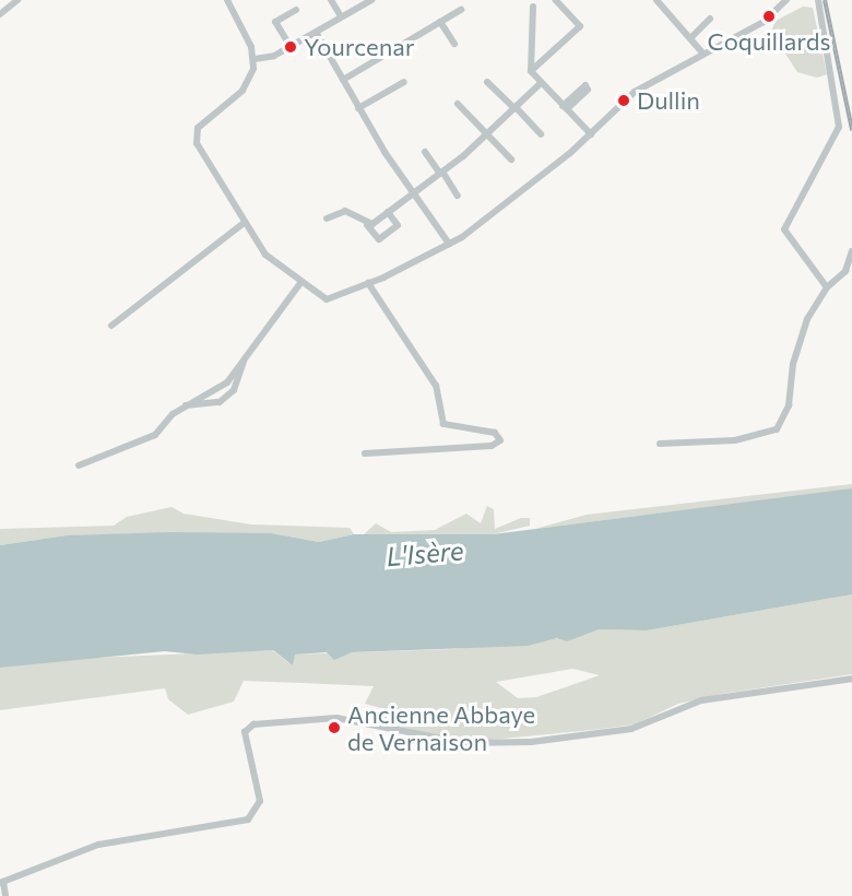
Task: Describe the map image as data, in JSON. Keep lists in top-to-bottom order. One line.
{"water":["L'Isère"],"places":["Coquillards","Yourcenar","Dullin","Ancienne Abbaye de Vernaison"]}
